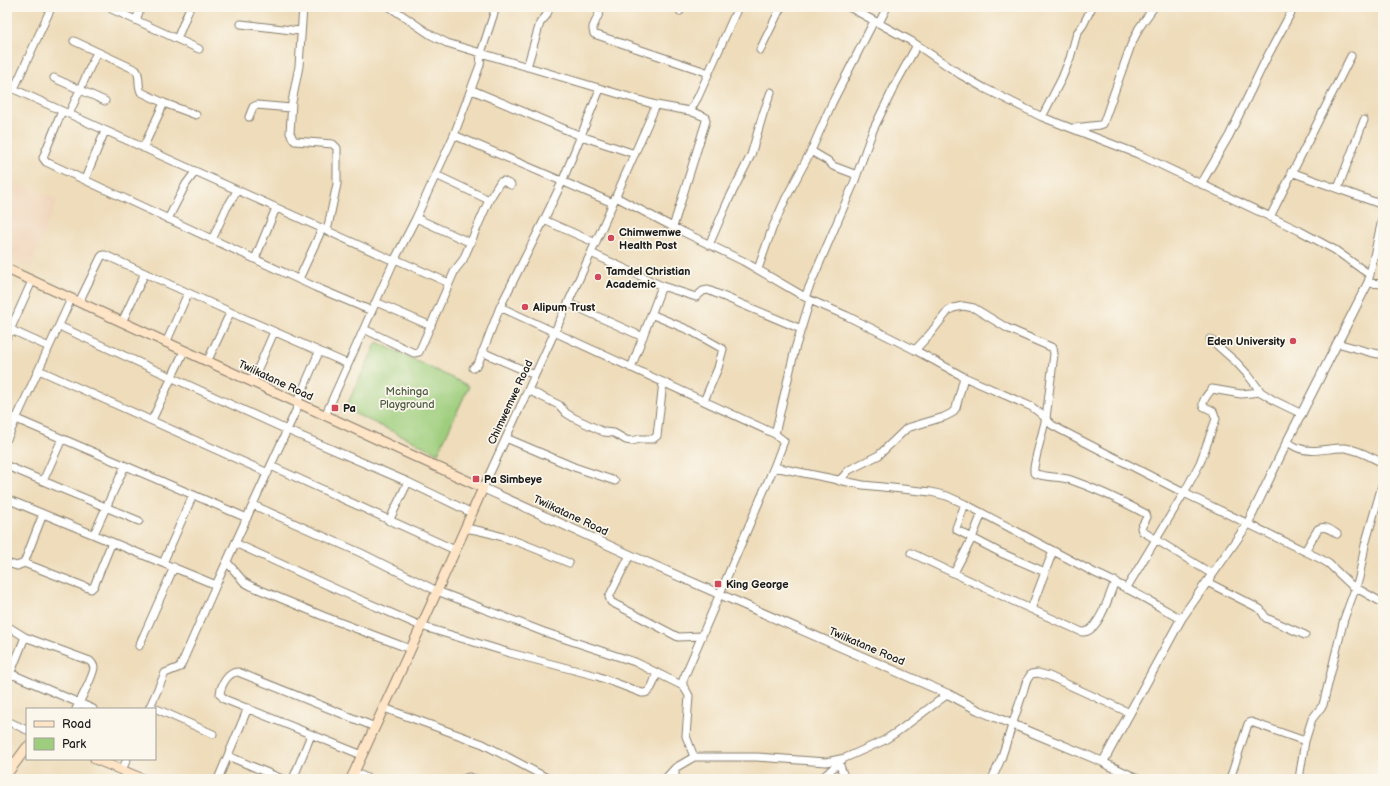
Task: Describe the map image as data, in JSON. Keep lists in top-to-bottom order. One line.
{"streets":{"main road":["Twiikatane Road","Chimwemwe Road"]},"crossings":[["Twiikatane Road","Chimwemwe Road"]],"parks":["Mchinga Playground"],"places":{"other":["Chimwemwe Health Post","Tamdel Christian Academic","Alipum Trust","Eden University"],"transit":["Pa","Pa Simbeye","King George"]},"legend":["Road","Park"]}
